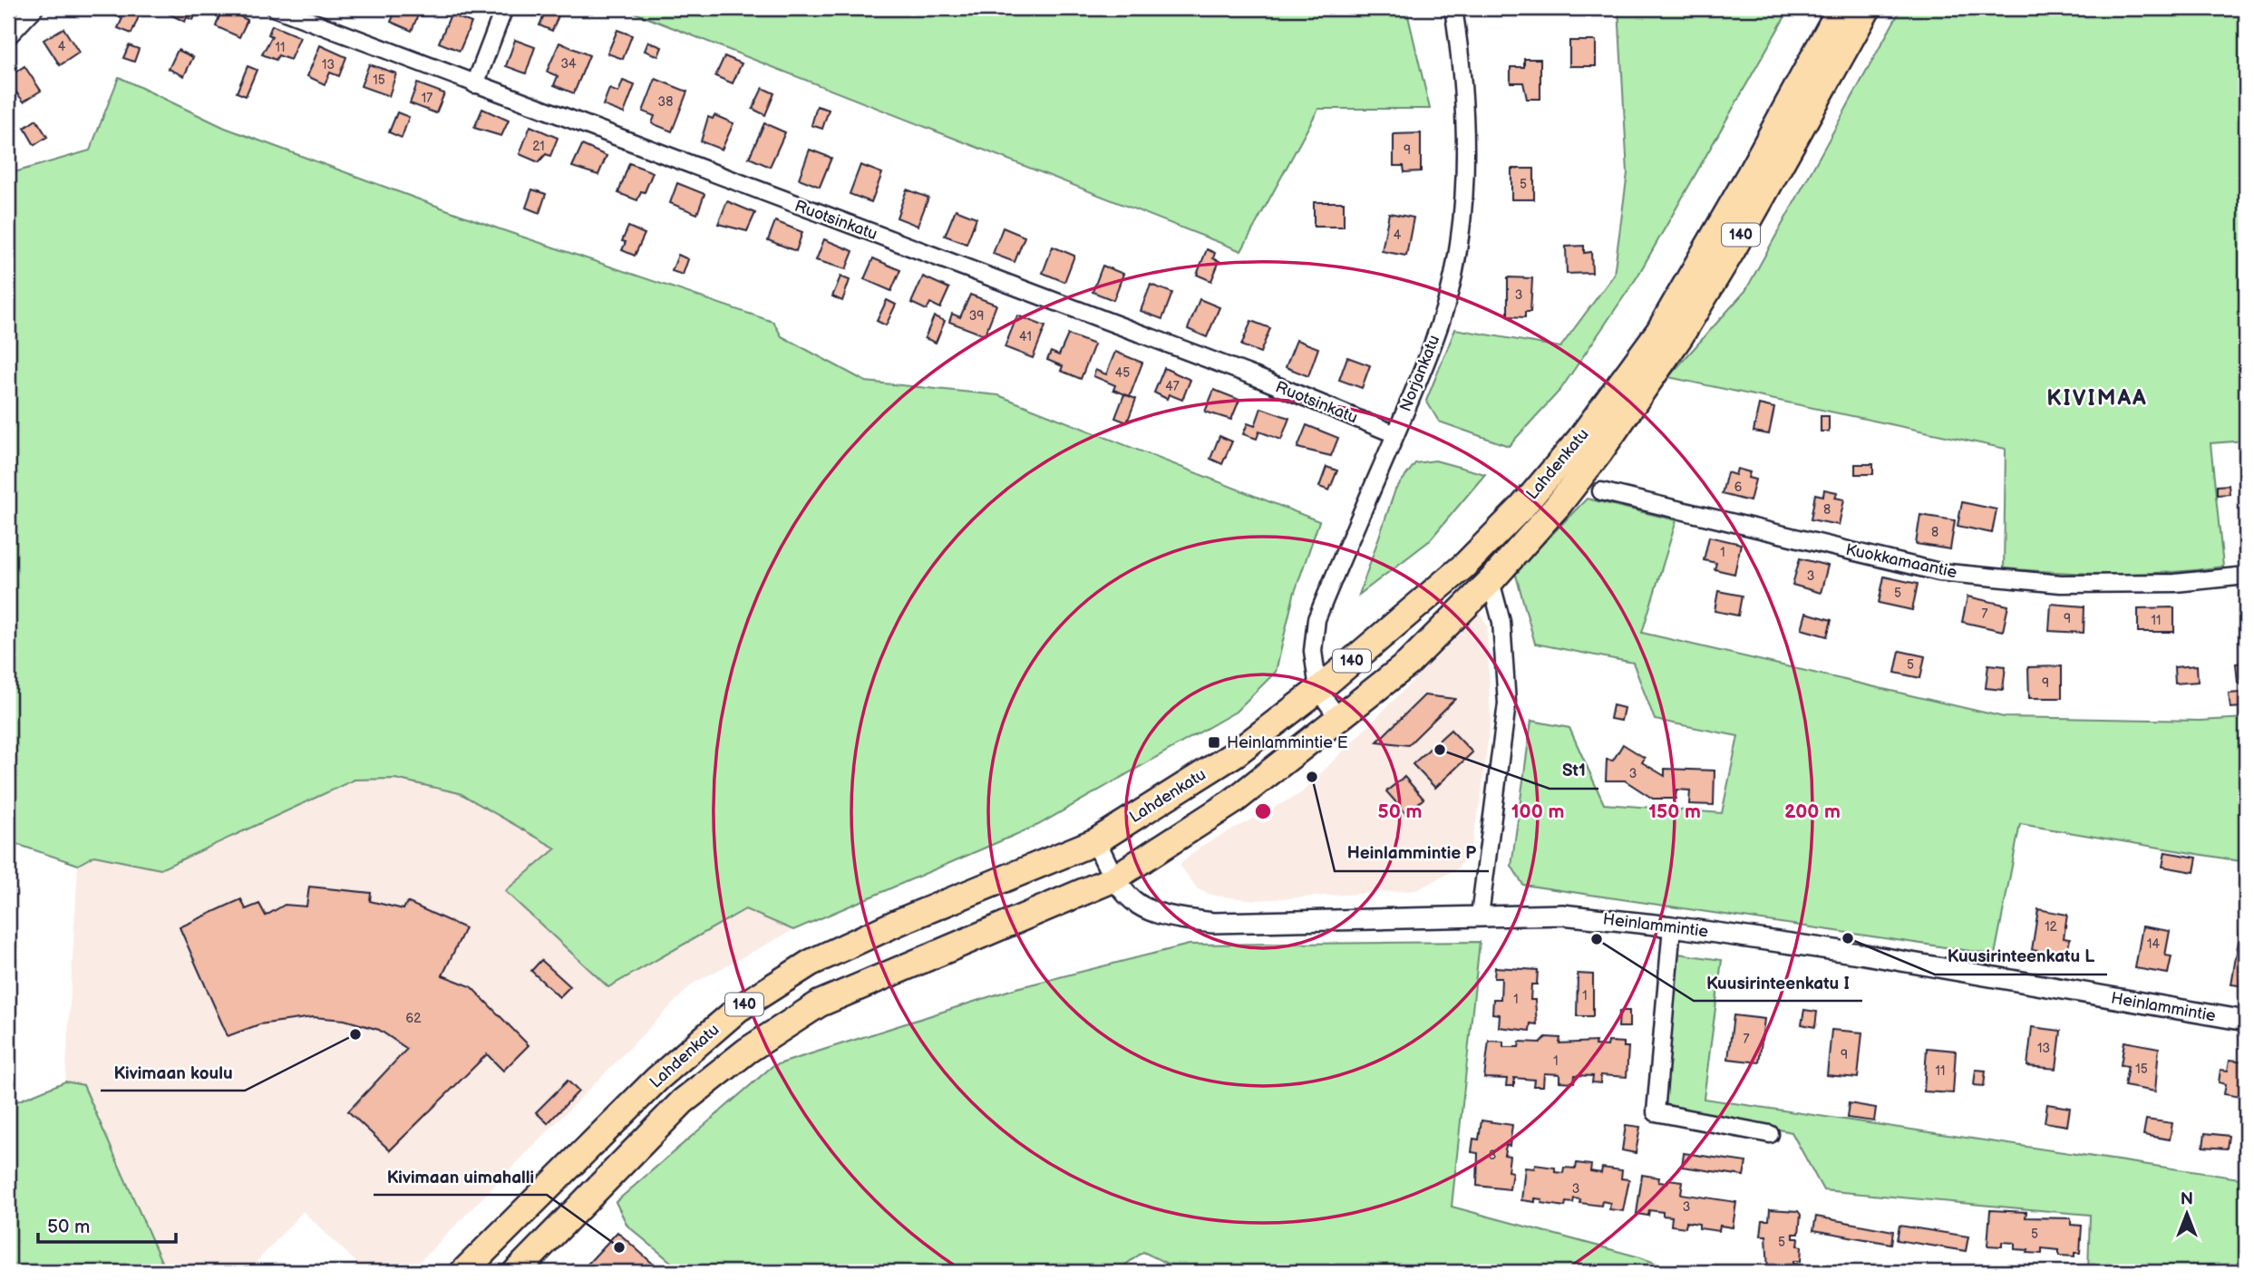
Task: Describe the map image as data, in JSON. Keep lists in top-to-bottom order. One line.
{"streets":{"main road":["140","Lahdenkatu"],"street":["Ruotsinkatu","Norjankatu","Kuokkamaantie","Heinlammintie"]},"crossings":[["Ruotsinkatu","Norjankatu"],["Norjankatu","Lahdenkatu"],["Lahdenkatu","Heinlammintie"]],"districts":["KIVIMAA"],"places":{"transit":["Heinlammintie E"],"other":["St1","Heinlammintie P","Kuusirinteenkatu L","Kuusirinteenkatu I","Kivimaan koulu","Kivimaan uimahalli"]},"house_numbers":["4","11","34","13","15","17","38","21","9","5","4","3","39","41","45","47","6","8","8","1","3","5","7","9","11","5","9","3","12","14","1","1","62","7","13","9","1","15","11","3","3","3","5","5"],"scale_bar":"50 m","north":"top","rings":["50 m","100 m","150 m","200 m"]}
